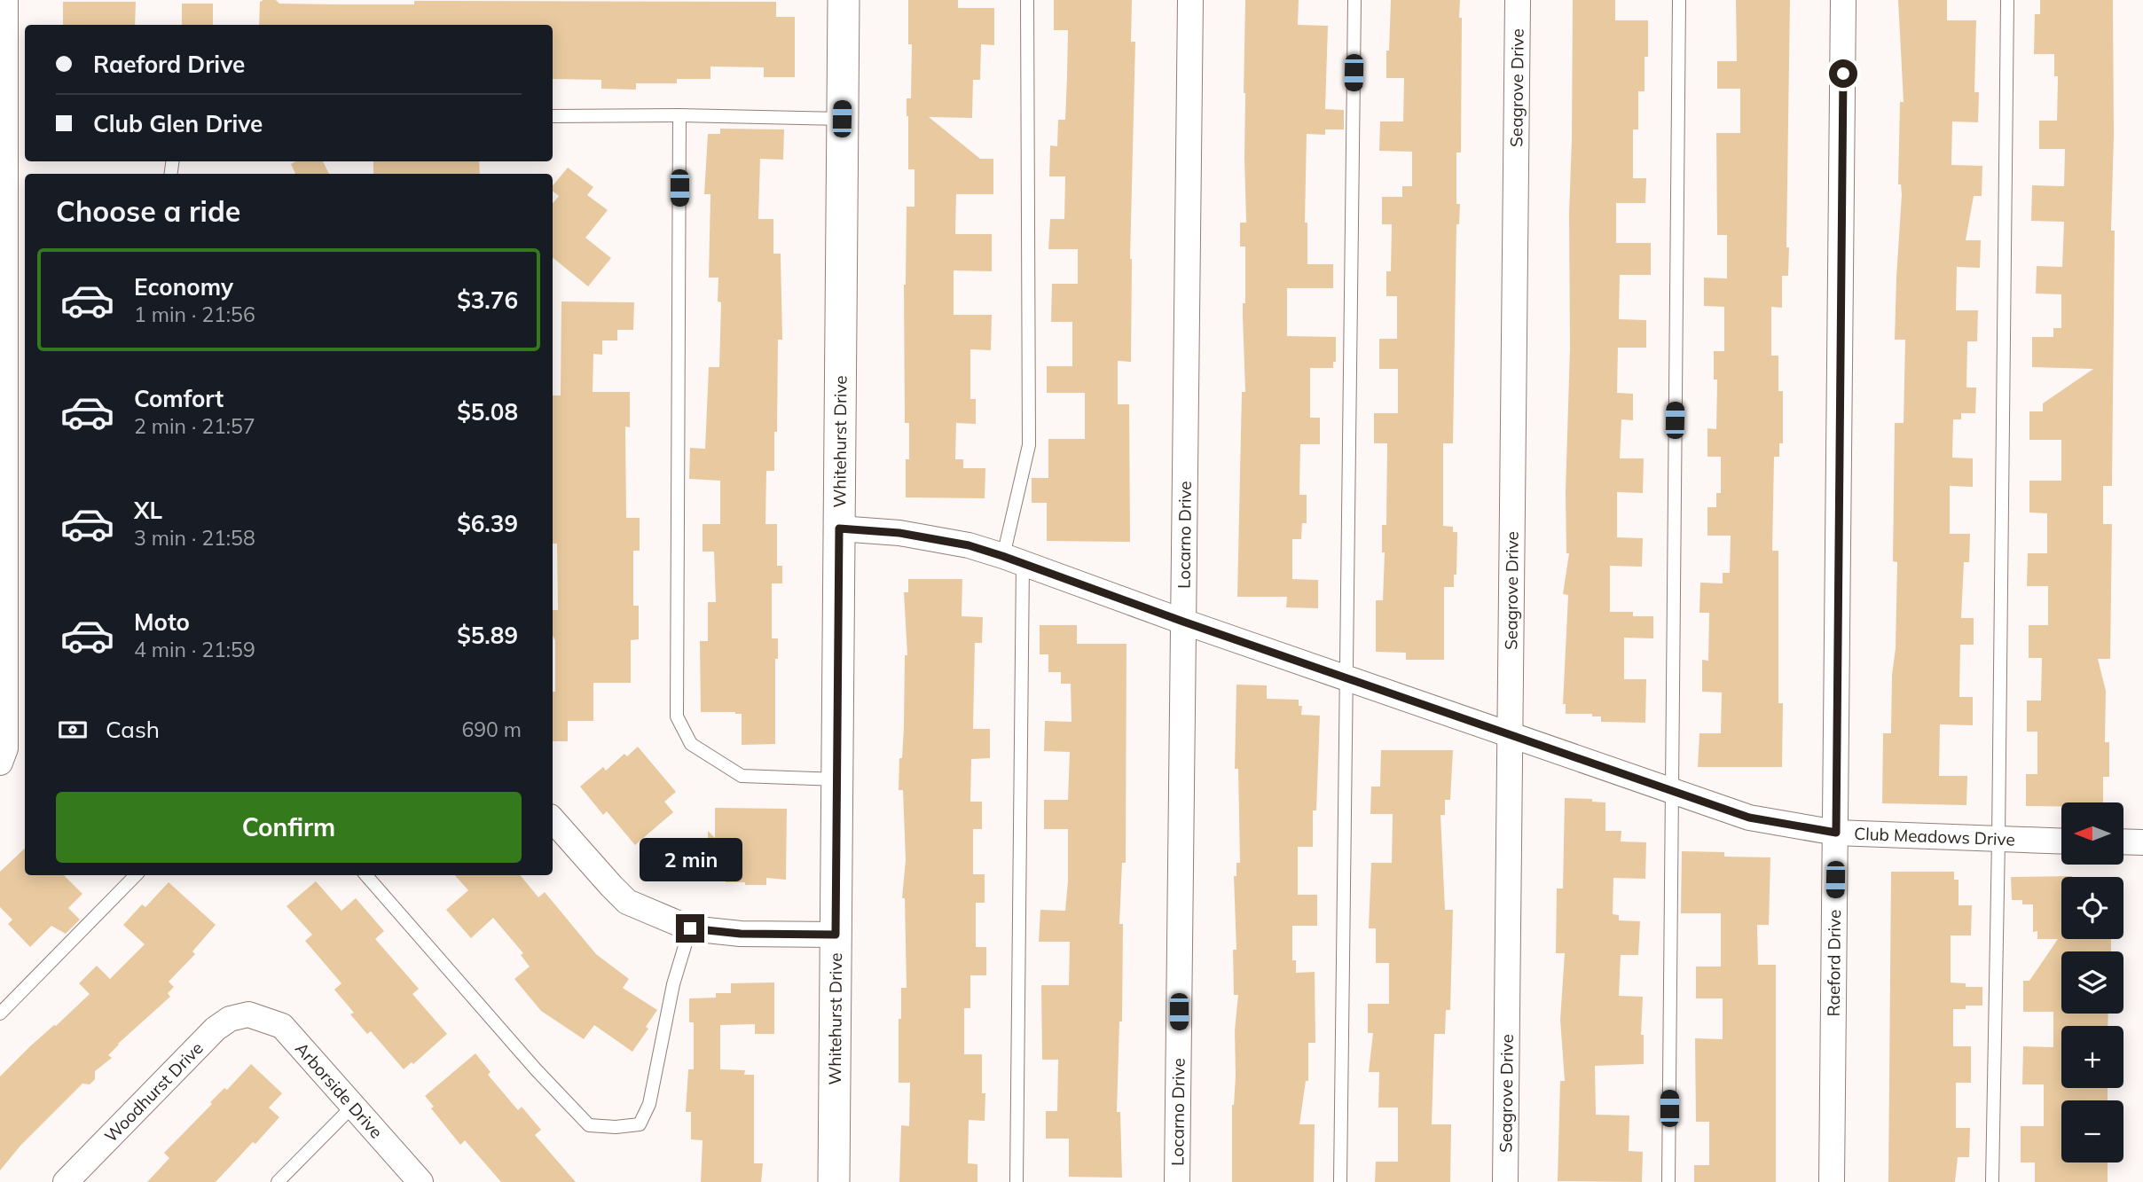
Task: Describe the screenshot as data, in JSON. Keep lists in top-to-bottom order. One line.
{"streets":{"street":["Seagrove Drive","Whitehurst Drive","Locarno Drive","Club Meadows Drive","Raeford Drive","Arborside Drive","Woodhurst Drive"]},"crossings":[["Seagrove Drive","Club Meadows Drive"],["Whitehurst Drive","Club Meadows Drive"],["Locarno Drive","Club Meadows Drive"],["Club Meadows Drive","Raeford Drive"],["Arborside Drive","Woodhurst Drive"]],"north":"left","page":{"banner":["Raeford Drive","Club Glen Drive"],"heading":"Choose a ride","list":[{"name":"Economy","note":"1 min · 21:56","value":"$3.76"},{"name":"Comfort","note":"2 min · 21:57","value":"$5.08"},{"name":"XL","note":"3 min · 21:58","value":"$6.39"},{"name":"Moto","note":"4 min · 21:59","value":"$5.89"}],"pay":["Cash","690 m"],"buttons":"Confirm","map_buttons":["+","−"],"bubble":"2 min"}}
